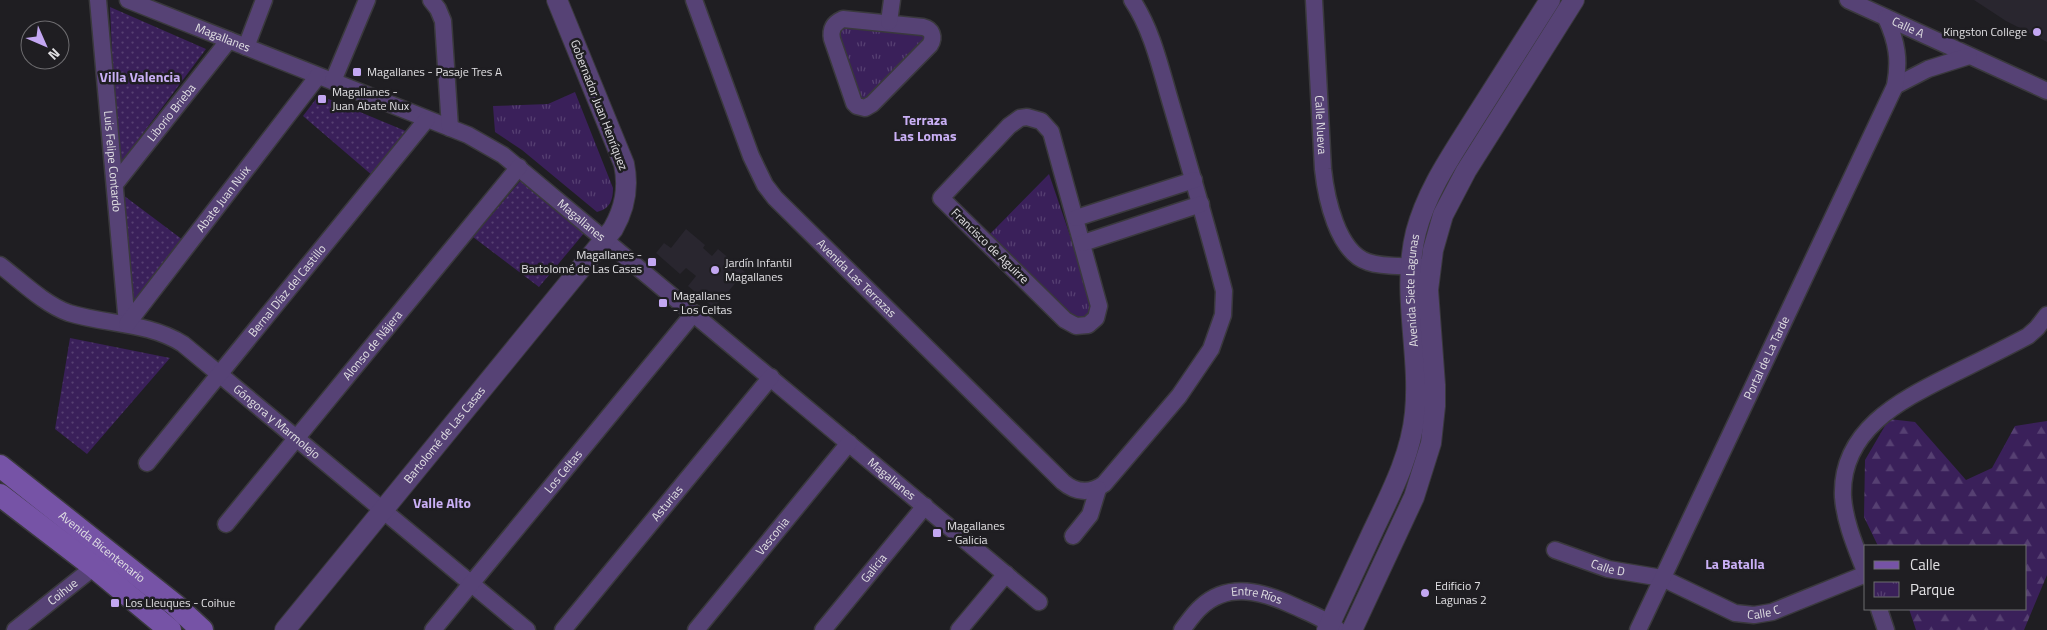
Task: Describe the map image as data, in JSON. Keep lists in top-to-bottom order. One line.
{"streets":{"main road":["Avenida Bicentenario"],"street":["Calle A","Magallanes","Gobernador Juan Henríquez","Liborio Brieba","Calle Nueva","Luis Felipe Contardo","Abate Juan Nuix","Francisco de Aguirre","Avenida Las Terrazas","Avenida Siete Lagunas","Bernal Díaz del Castillo","Alonso de Nájera","Portal de La Tarde","Góngora y Marmolejo","Bartolomé de Las Casas","Los Celtas","Asturias","Vasconia","Galicia","Calle D","Coihue","Entre Ríos","Calle C"]},"crossings":[["Calle A","Portal de La Tarde"],["Magallanes","Gobernador Juan Henríquez"],["Magallanes","Liborio Brieba"],["Magallanes","Abate Juan Nuix"],["Magallanes","Bernal Díaz del Castillo"],["Magallanes","Alonso de Nájera"],["Magallanes","Bartolomé de Las Casas"],["Magallanes","Los Celtas"],["Magallanes","Asturias"],["Magallanes","Vasconia"],["Magallanes","Galicia"],["Gobernador Juan Henríquez","Bartolomé de Las Casas"],["Liborio Brieba","Luis Felipe Contardo"],["Calle Nueva","Avenida Siete Lagunas"],["Luis Felipe Contardo","Abate Juan Nuix"],["Luis Felipe Contardo","Góngora y Marmolejo"],["Abate Juan Nuix","Góngora y Marmolejo"],["Avenida Siete Lagunas","Entre Ríos"],["Bernal Díaz del Castillo","Góngora y Marmolejo"],["Alonso de Nájera","Góngora y Marmolejo"],["Portal de La Tarde","Calle D"],["Portal de La Tarde","Calle C"],["Góngora y Marmolejo","Bartolomé de Las Casas"],["Góngora y Marmolejo","Los Celtas"],["Avenida Bicentenario","Coihue"],["Calle D","Calle C"]],"districts":["Villa Valencia","Terraza Las Lomas","Valle Alto","La Batalla"],"places":{"other":["Kingston College","Jardín Infantil Magallanes","Edificio 7 Lagunas 2"],"transit":["Magallanes - Pasaje Tres A","Magallanes - Juan Abate Nux","Magallanes - Bartolomé de Las Casas","Magallanes - Los Celtas","Magallanes - Galicia","Los Lleuques - Coihue"]},"legend":["Calle","Parque"],"north":"bottom right"}
